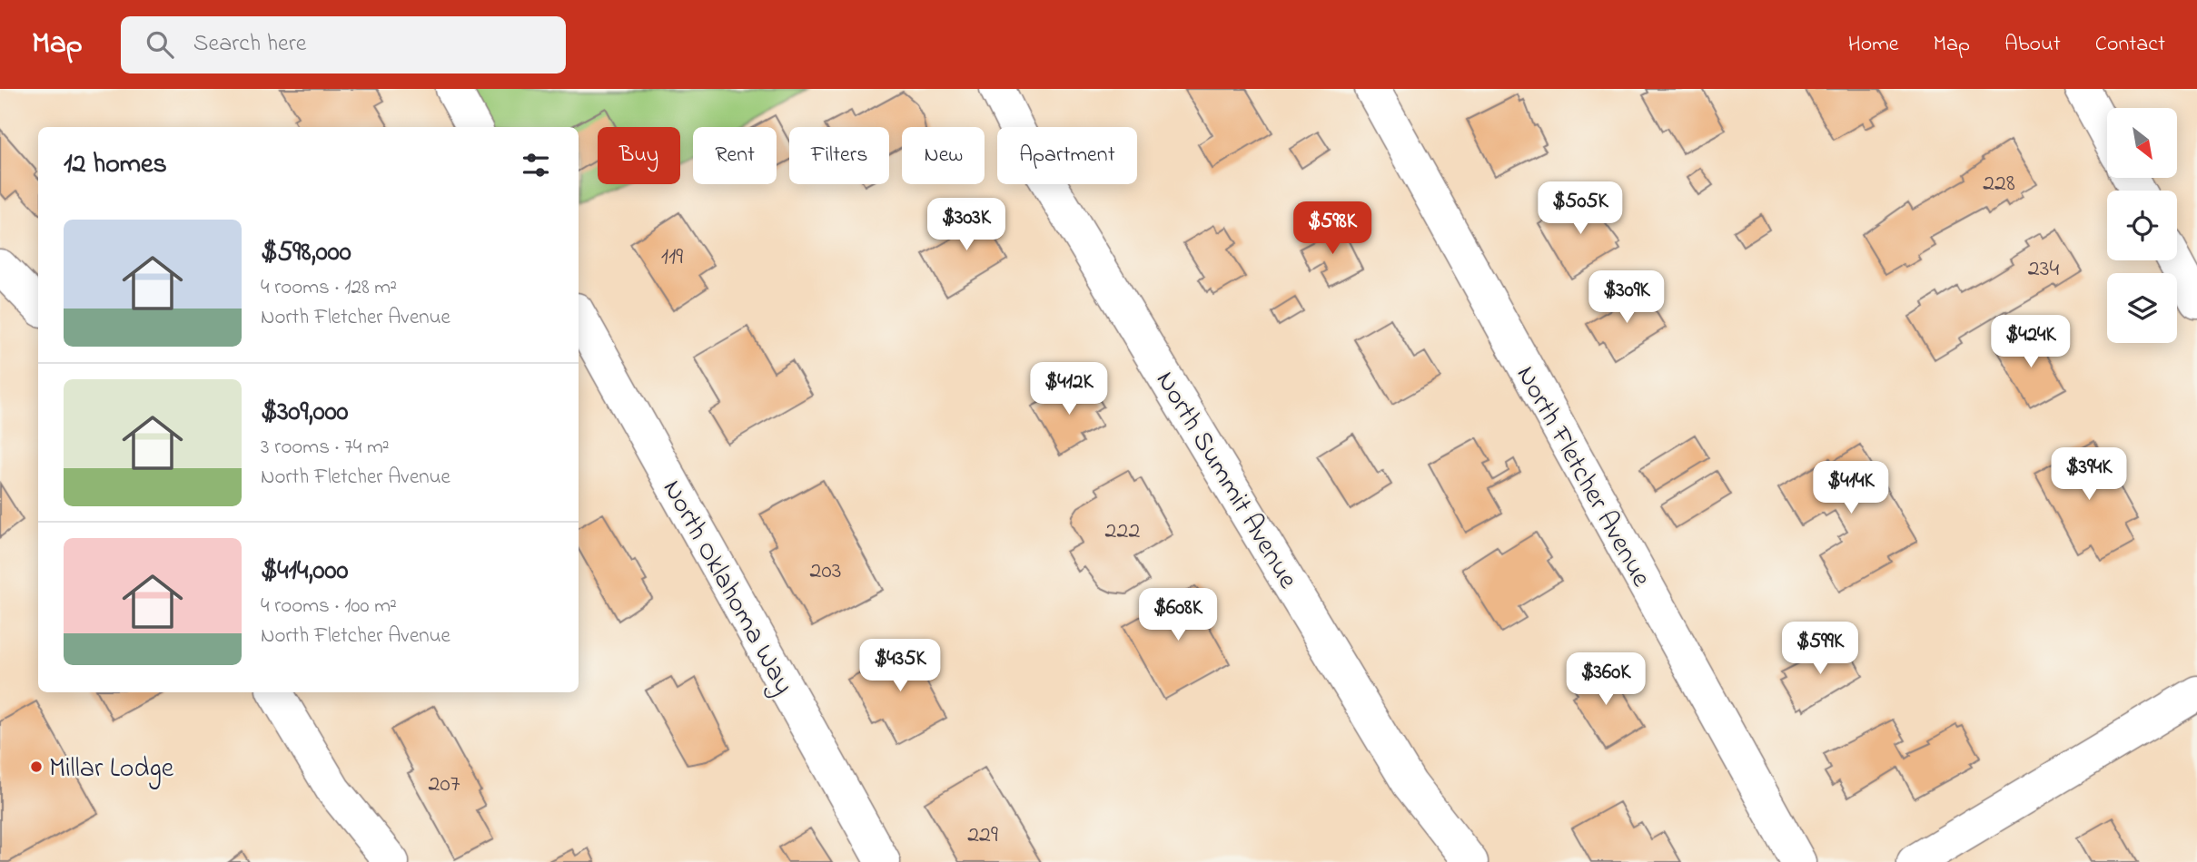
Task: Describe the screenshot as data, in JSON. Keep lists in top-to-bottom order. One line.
{"streets":{"street":["North Fletcher Avenue","North Summit Avenue","North Oklahoma Way"]},"places":["Millar Lodge"],"house_numbers":["228","119","234","222","203","207","229"],"north":"bottom right","page":{"header":"Map","search":"Search here","nav":["Home","Map","About","Contact"],"chip":["Buy","Rent","Filters","New","Apartment"],"heading":"12 homes","price":["$505K","$303K","$598K","$309K","$424K","$412K","$394K","$414K","$608K","$599K","$435K","$360K"],"list":[{"name":"$598,000","note":"4 rooms · 128 m² · North Fletcher Avenue"},{"name":"$309,000","note":"3 rooms · 74 m² · North Fletcher Avenue"},{"name":"$414,000","note":"4 rooms · 100 m² · North Fletcher Avenue"}]}}
